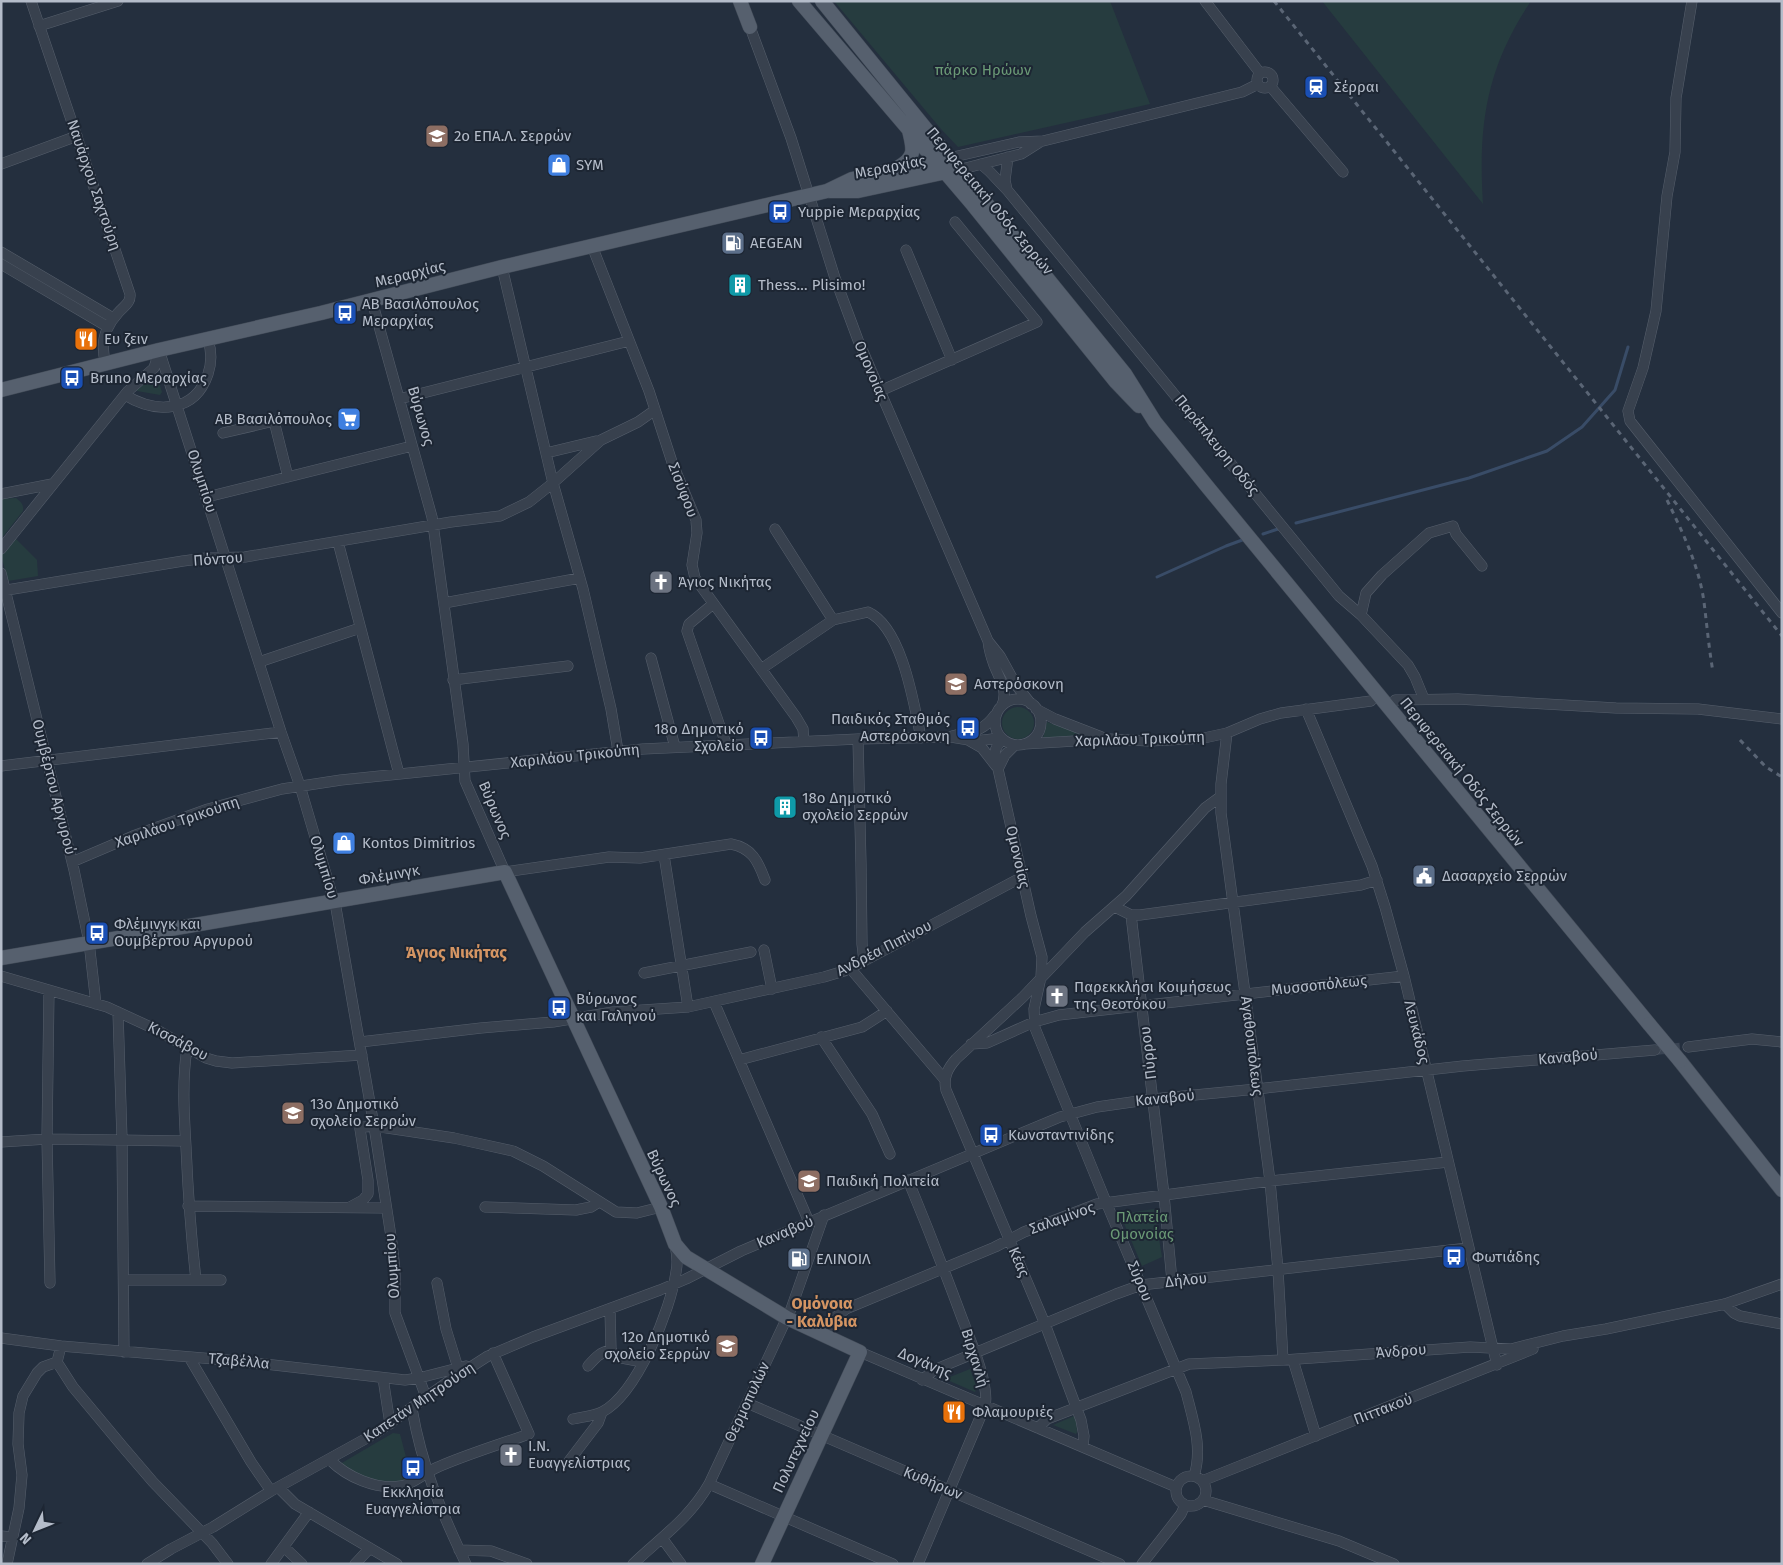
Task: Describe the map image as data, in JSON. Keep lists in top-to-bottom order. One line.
{"streets":{"main road":["Μεραρχίας","Περιφερειακή Οδός Σερρών","Βύρωνος","Φλέμινγκ","Δογάνης","Πολυτεχνείου"],"street":["Ναυάρχου Σαχτούρη","Ομονοίας","Παράπλευρη Οδός","Ολυμπίου","Σισύφου","Πόντου","Χαριλάου Τρικούπη","Ουμβέρτου Αργυρού","Ανδρέα Πιπίνου","Μυσσοπόλεως","Λευκάδος","Κισσάβου","Αγαθουπόλεως","Πύρρου","Καναβού","Σαλαμίνος","Κέας","Δήλου","Σύρου","Άνδρου","Βιρχανλή","Τζαβέλλα","Καπετάν Μητρούση","Θερμοπυλών","Πιττακού","Κυθήρων"]},"crossings":[["Μεραρχίας","Περιφερειακή Οδός Σερρών"],["Μεραρχίας","Ομονοίας"],["Μεραρχίας","Βύρωνος"],["Μεραρχίας","Παράπλευρη Οδός"],["Μεραρχίας","Ολυμπίου"],["Μεραρχίας","Σισύφου"],["Ομονοίας","Χαριλάου Τρικούπη"],["Ομονοίας","Ανδρέα Πιπίνου"],["Ομονοίας","Σύρου"],["Βύρωνος","Πόντου"],["Βύρωνος","Χαριλάου Τρικούπη"],["Βύρωνος","Φλέμινγκ"],["Βύρωνος","Ανδρέα Πιπίνου"],["Βύρωνος","Δογάνης"],["Ολυμπίου","Πόντου"],["Ολυμπίου","Χαριλάου Τρικούπη"],["Ολυμπίου","Φλέμινγκ"],["Ολυμπίου","Ανδρέα Πιπίνου"],["Ολυμπίου","Κισσάβου"],["Ολυμπίου","Τζαβέλλα"],["Ολυμπίου","Καπετάν Μητρούση"],["Σισύφου","Χαριλάου Τρικούπη"],["Πόντου","Ουμβέρτου Αργυρού"],["Χαριλάου Τρικούπη","Ουμβέρτου Αργυρού"],["Χαριλάου Τρικούπη","Λευκάδος"],["Χαριλάου Τρικούπη","Αγαθουπόλεως"],["Ουμβέρτου Αργυρού","Φλέμινγκ"],["Ουμβέρτου Αργυρού","Κισσάβου"],["Μυσσοπόλεως","Λευκάδος"],["Μυσσοπόλεως","Αγαθουπόλεως"],["Μυσσοπόλεως","Πύρρου"],["Μυσσοπόλεως","Σύρου"],["Λευκάδος","Καναβού"],["Λευκάδος","Σαλαμίνος"],["Λευκάδος","Δήλου"],["Λευκάδος","Άνδρου"],["Λευκάδος","Πιττακού"],["Αγαθουπόλεως","Καναβού"],["Αγαθουπόλεως","Σαλαμίνος"],["Αγαθουπόλεως","Δήλου"],["Αγαθουπόλεως","Άνδρου"],["Αγαθουπόλεως","Πιττακού"],["Πύρρου","Καναβού"],["Πύρρου","Σαλαμίνος"],["Πύρρου","Δήλου"],["Καναβού","Κέας"],["Καναβού","Σύρου"],["Καναβού","Βιρχανλή"],["Καναβού","Δογάνης"],["Καναβού","Καπετάν Μητρούση"],["Καναβού","Θερμοπυλών"],["Σαλαμίνος","Κέας"],["Σαλαμίνος","Σύρου"],["Σαλαμίνος","Βιρχανλή"],["Σαλαμίνος","Δογάνης"],["Κέας","Δήλου"],["Κέας","Άνδρου"],["Κέας","Δογάνης"],["Δήλου","Σύρου"],["Δήλου","Βιρχανλή"],["Δήλου","Δογάνης"],["Σύρου","Άνδρου"],["Σύρου","Δογάνης"],["Σύρου","Πιττακού"],["Άνδρου","Δογάνης"],["Άνδρου","Πιττακού"],["Βιρχανλή","Δογάνης"],["Βιρχανλή","Κυθήρων"],["Τζαβέλλα","Καπετάν Μητρούση"],["Δογάνης","Καπετάν Μητρούση"],["Δογάνης","Θερμοπυλών"],["Δογάνης","Πιττακού"],["Δογάνης","Πολυτεχνείου"],["Θερμοπυλών","Κυθήρων"],["Πολυτεχνείου","Κυθήρων"]],"districts":["Άγιος Νικήτας","Ομόνοια - Καλύβια"],"parks":["πάρκο Ηρώων","Πλατεία Ομονοίας"],"places":{"station":["Σέρραι"],"school or university":["2ο ΕΠΑ.Λ. Σερρών","Αστερόσκονη","13ο Δημοτικό σχολείο Σερρών","Παιδική Πολιτεία","12ο Δημοτικό σχολείο Σερρών"],"shop":["SYM","Kontos Dimitrios"],"bus stop":["Yuppie Μεραρχίας","ΑΒ Βασιλόπουλος Μεραρχίας","Bruno Μεραρχίας","Παιδικός Σταθμός Αστερόσκονη","18ο Δημοτικό Σχολείο","Φλέμινγκ και Ουμβέρτου Αργυρού","Βύρωνος και Γαληνού","Κωνσταντινίδης","Φωτιάδης","Εκκλησία Ευαγγελίστρια"],"fuel station":["AEGEAN","ΕΛΙΝΟΙΛ"],"building":["Thess… Plisimo!","18ο Δημοτικό σχολείο Σερρών"],"restaurant":["Ευ ζειν","Φλαμουριές"],"supermarket":["ΑΒ Βασιλόπουλος"],"church":["Άγιος Νικήτας","Παρεκκλήσι Κοιμήσεως της Θεοτόκου","Ι.Ν. Ευαγγελίστριας"],"public building":["Δασαρχείο Σερρών"]},"north":"bottom left"}
